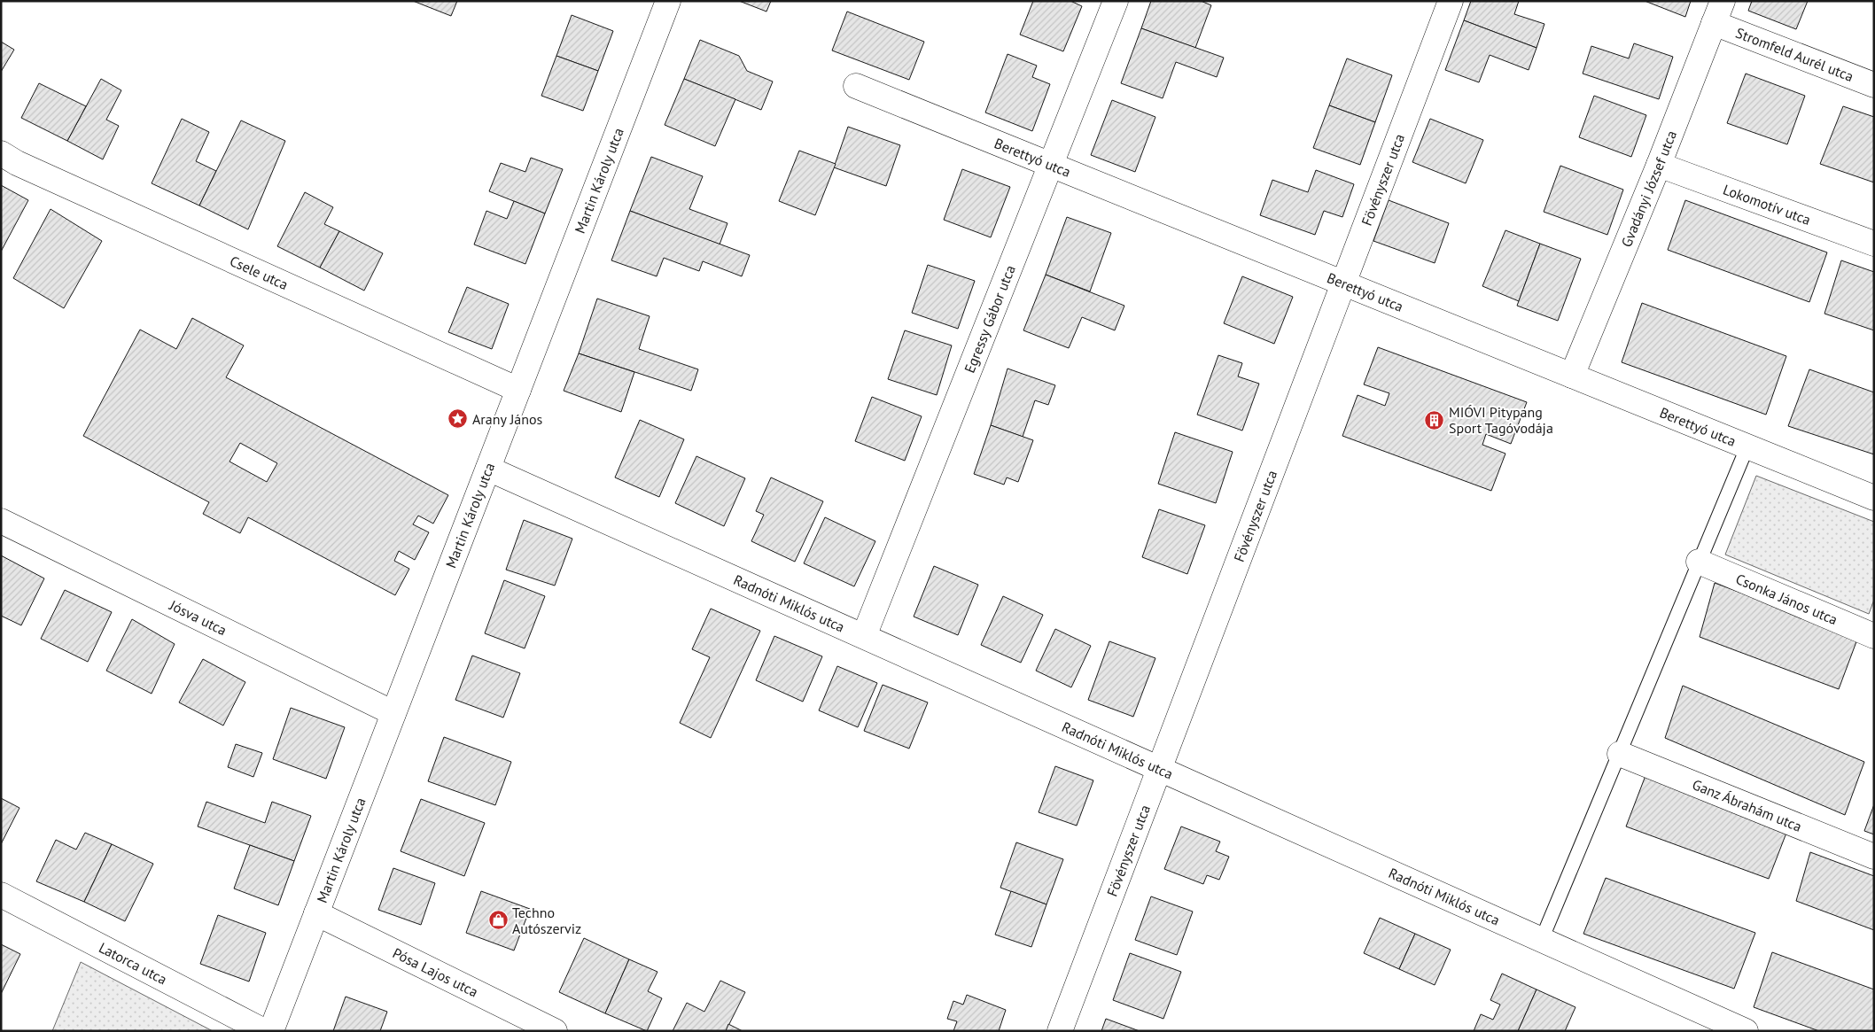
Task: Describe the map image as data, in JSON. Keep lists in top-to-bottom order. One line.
{"streets":{"street":["Stromfeld Aurél utca","Berettyó utca","Fövényszer utca","Martin Károly utca","Gvadányi József utca","Lokomotív utca","Csele utca","Egressy Gábor utca","Csonka János utca","Radnóti Miklós utca","Jósva utca","Ganz Ábrahám utca","Latorca utca","Pósa Lajos utca"]},"crossings":[["Stromfeld Aurél utca","Gvadányi József utca"],["Berettyó utca","Fövényszer utca"],["Berettyó utca","Gvadányi József utca"],["Berettyó utca","Egressy Gábor utca"],["Fövényszer utca","Radnóti Miklós utca"],["Martin Károly utca","Csele utca"],["Martin Károly utca","Radnóti Miklós utca"],["Martin Károly utca","Jósva utca"],["Martin Károly utca","Pósa Lajos utca"],["Gvadányi József utca","Lokomotív utca"],["Egressy Gábor utca","Radnóti Miklós utca"]],"places":{"place":["Arany János"],"building":["MIÓVI Pitypang Sport Tagóvodája"],"shop":["Techno Autószerviz"]}}
